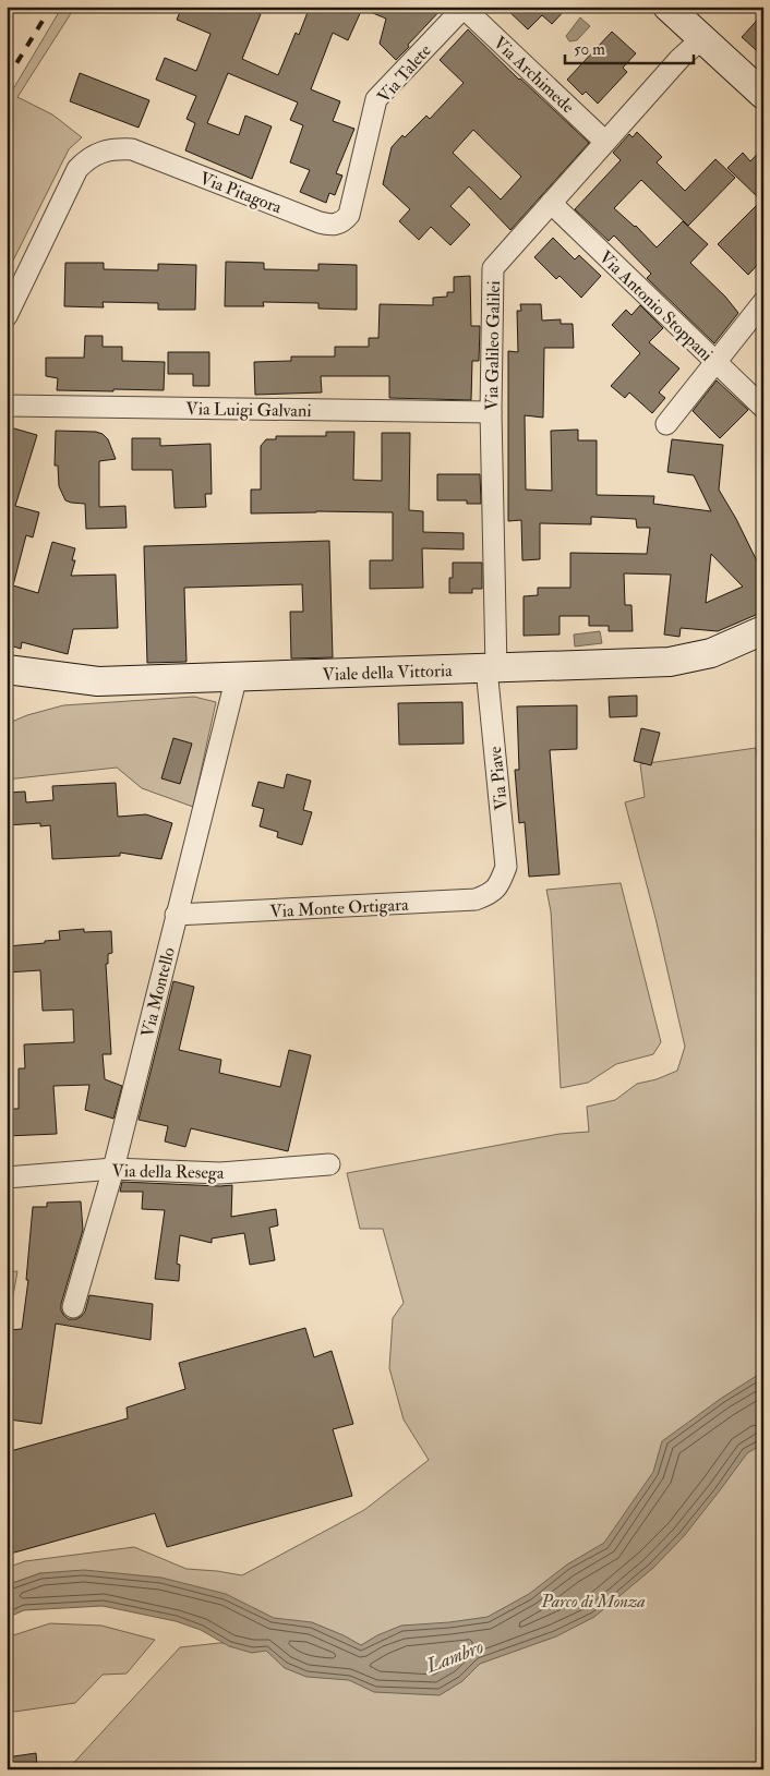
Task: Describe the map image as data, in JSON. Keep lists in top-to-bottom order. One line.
{"streets":{"street":["Via Talete","Via Archimede","Via Pitagora","Via Antonio Stoppani","Via Galileo Galilei","Via Luigi Galvani","Viale della Vittoria","Via Piave","Via Monte Ortigara","Via Montello","Via della Resega"]},"crossings":[["Via Talete","Via Archimede"],["Via Talete","Via Pitagora"],["Via Archimede","Via Galileo Galilei"],["Via Antonio Stoppani","Via Galileo Galilei"],["Via Galileo Galilei","Via Luigi Galvani"],["Via Galileo Galilei","Viale della Vittoria"],["Via Galileo Galilei","Via Piave"],["Viale della Vittoria","Via Piave"],["Viale della Vittoria","Via Montello"],["Via Piave","Via Monte Ortigara"],["Via Monte Ortigara","Via Montello"],["Via Montello","Via della Resega"]],"water":["Lambro"],"parks":["Parco di Monza"],"scale_bar":"50 m"}
